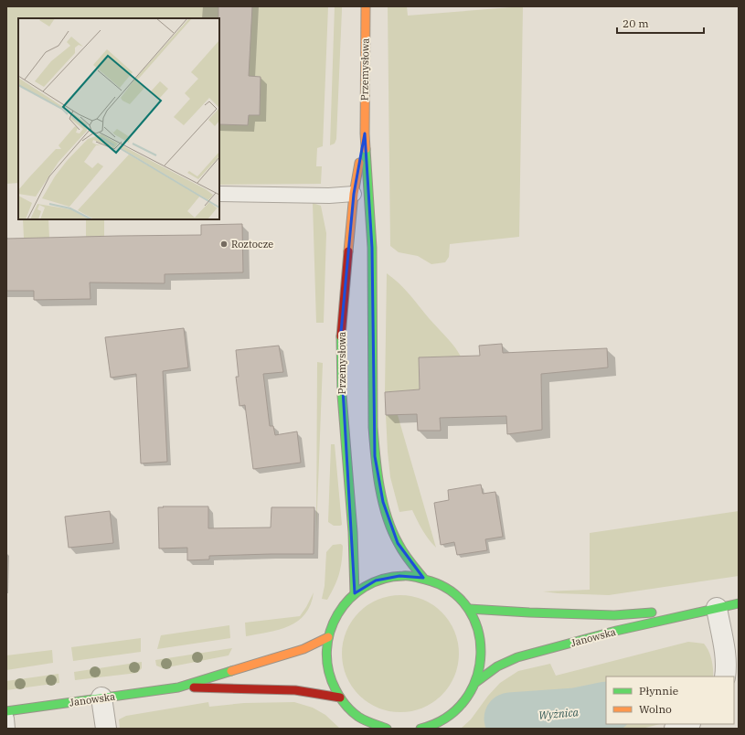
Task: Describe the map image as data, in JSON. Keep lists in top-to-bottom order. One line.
{"streets":{"main road":["Przemysłowa","Janowska"]},"water":["Wyżnica"],"places":["Roztocze"],"legend":["Płynnie","Wolno"],"scale_bar":"20 m"}
